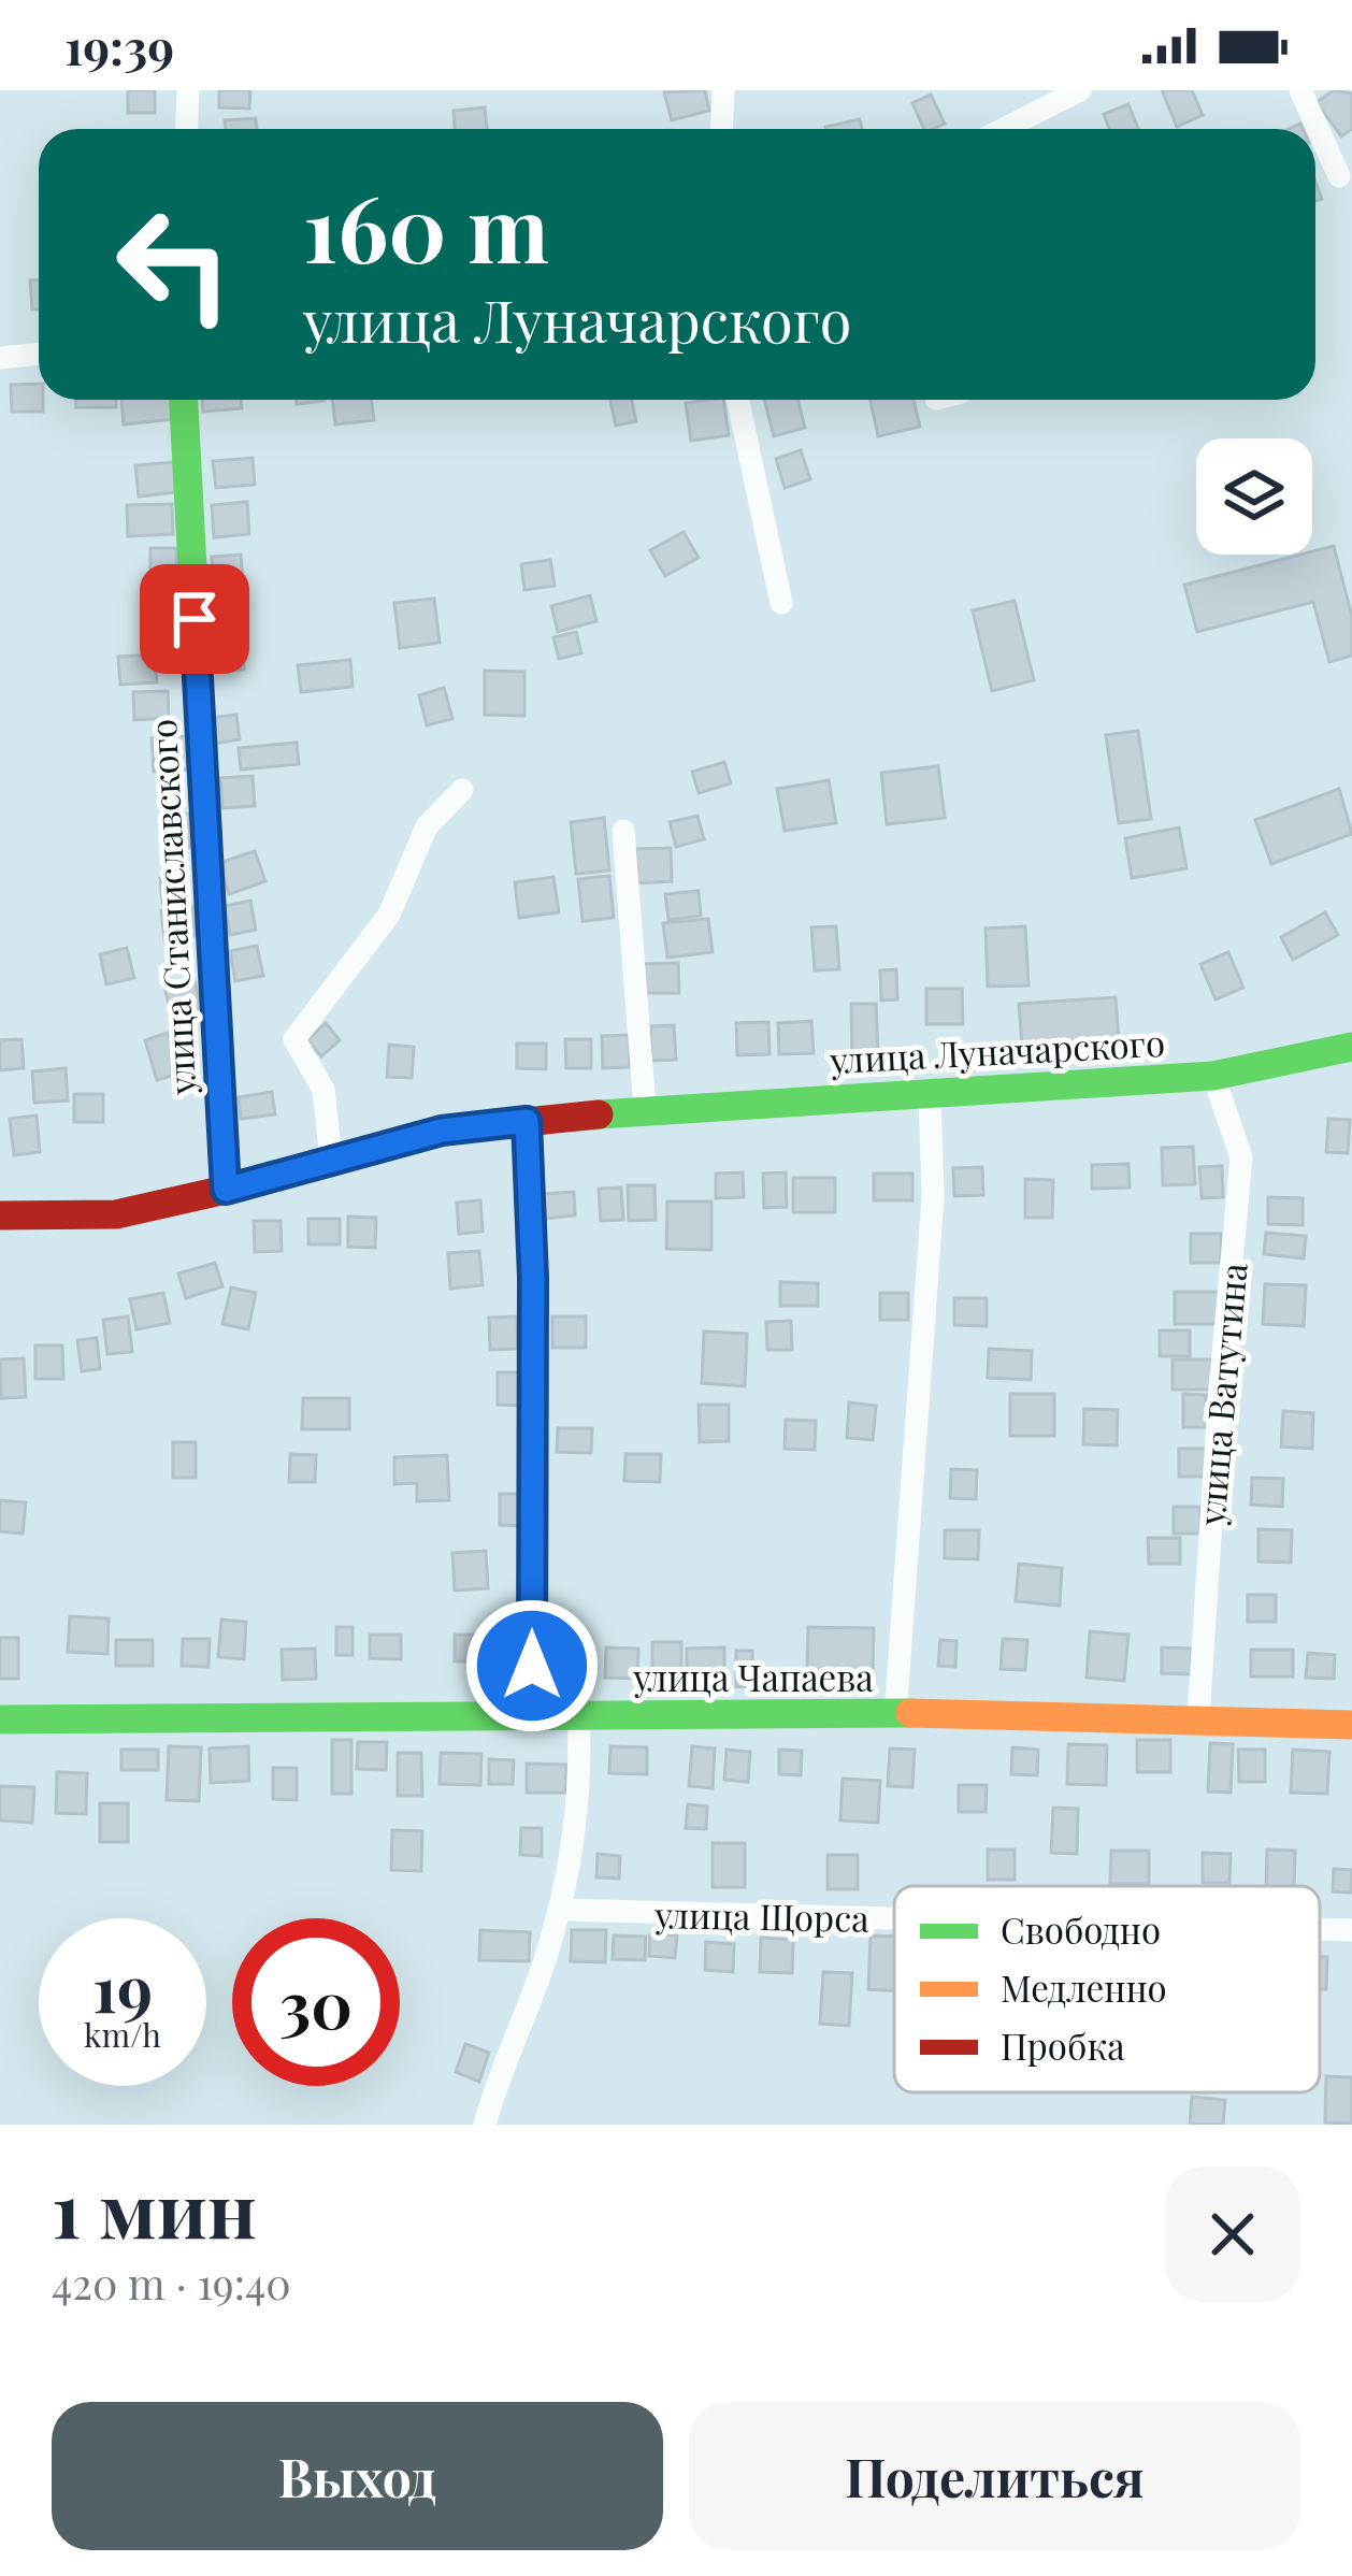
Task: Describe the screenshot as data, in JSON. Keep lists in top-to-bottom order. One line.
{"streets":{"main road":["улица Станиславского","улица Луначарского","улица Чапаева"],"street":["улица Ватутина","улица Щорса"]},"crossings":[["улица Станиславского","улица Луначарского"],["улица Луначарского","улица Ватутина"],["улица Ватутина","улица Чапаева"]],"legend":["Свободно","Медленно","Пробка"],"page":{"status":"19:39","turn":["160 m","улица Луначарского"],"speed":"19 km/h","limit":"30","heading":["1 мин","420 m · 19:40"],"buttons":["Выход","Поделиться"]}}
